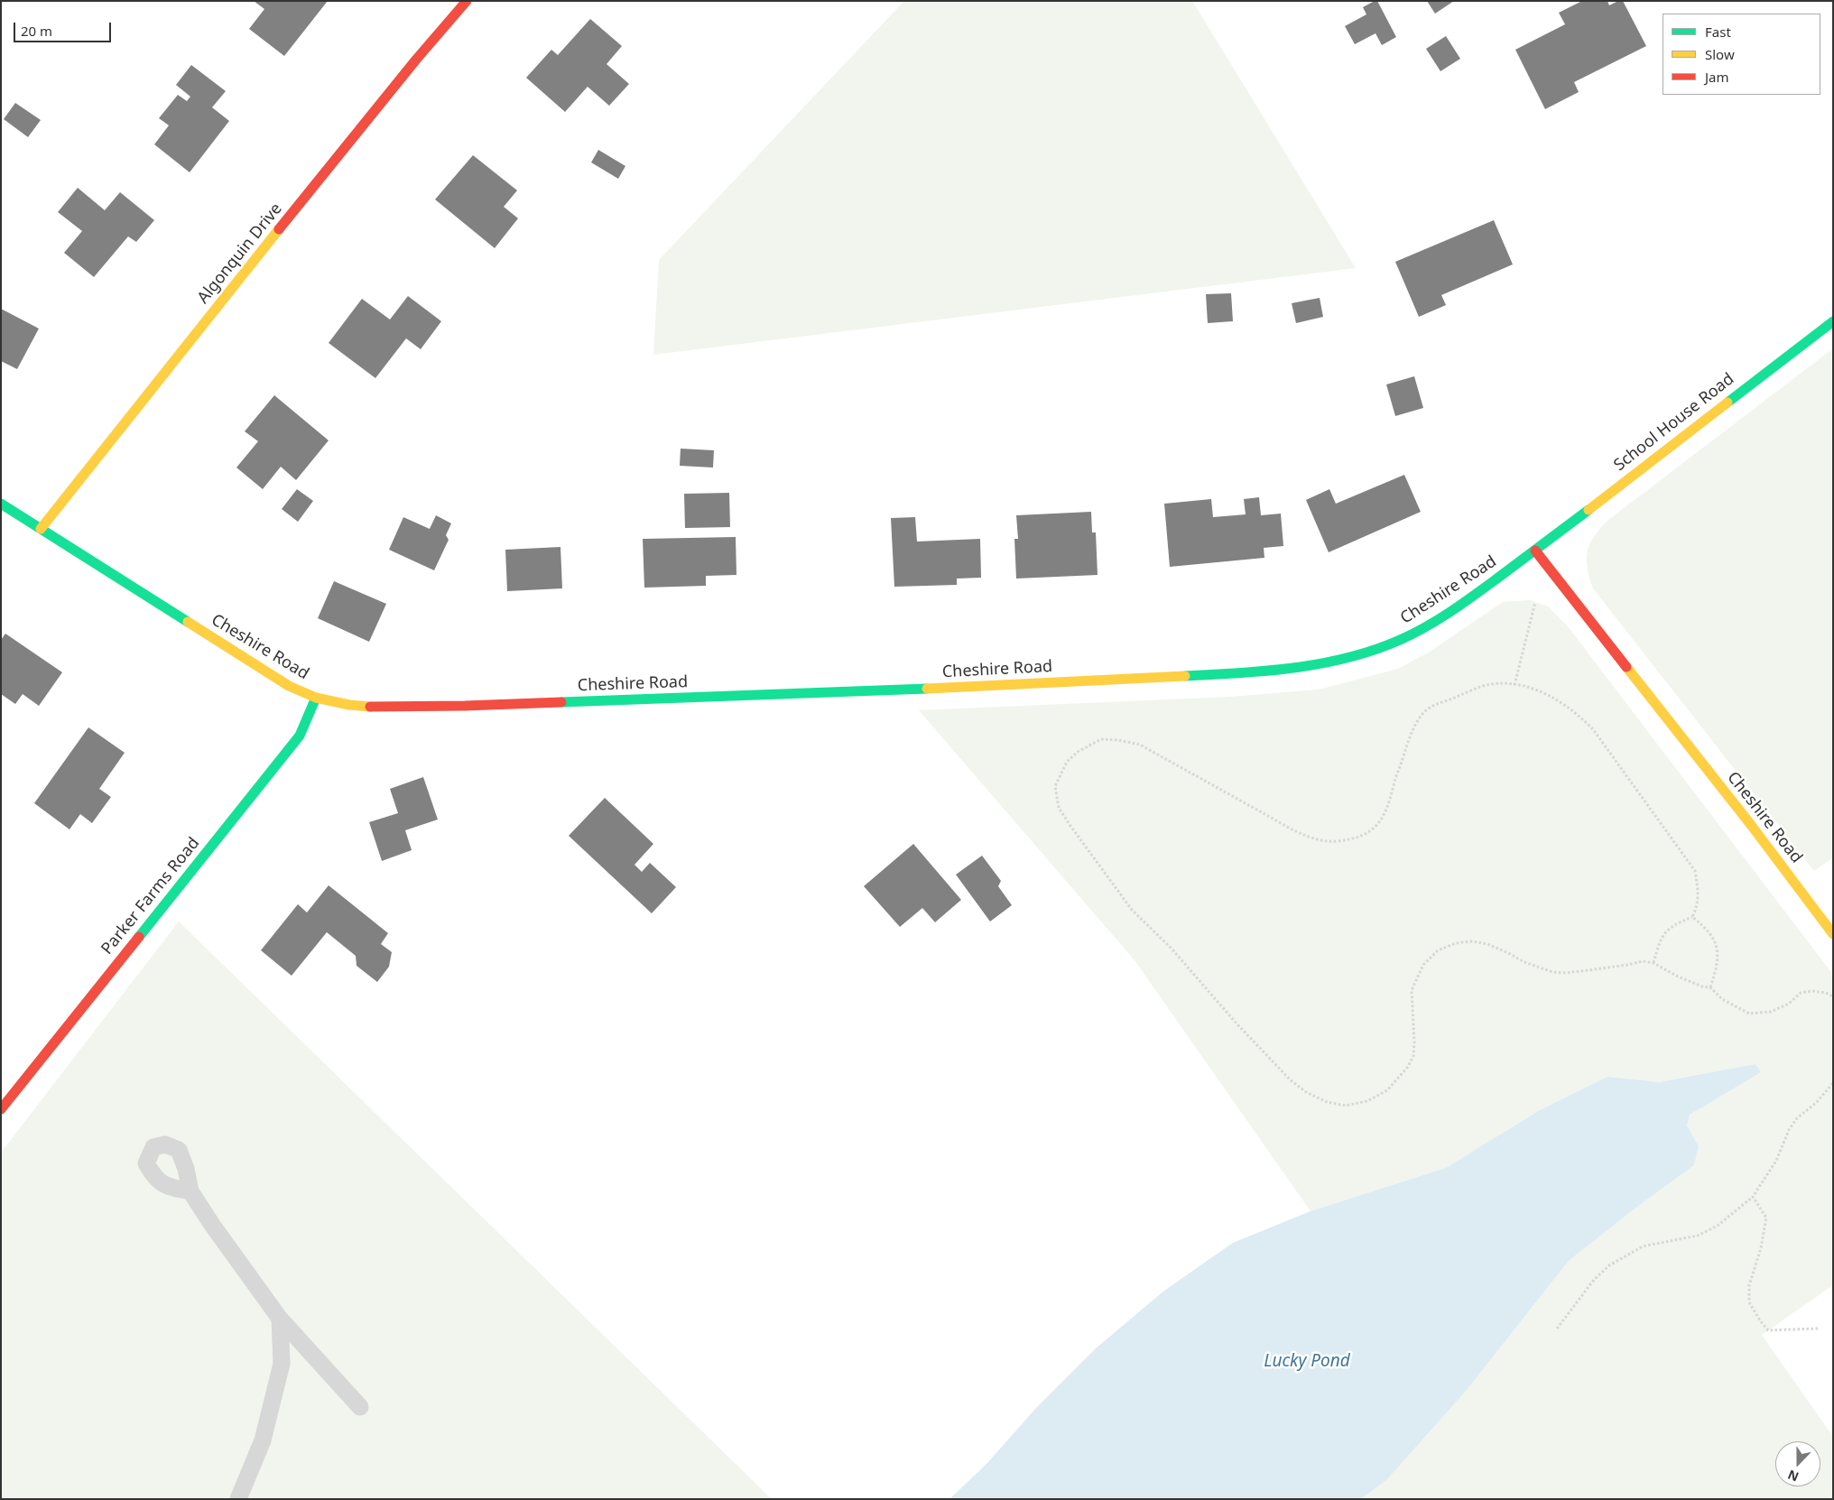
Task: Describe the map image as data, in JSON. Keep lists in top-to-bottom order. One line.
{"streets":{"street":["Algonquin Drive","School House Road","Cheshire Road","Parker Farms Road"]},"crossings":[["Algonquin Drive","Cheshire Road"],["School House Road","Cheshire Road"],["Cheshire Road","Parker Farms Road"]],"water":["Lucky Pond"],"legend":["Fast","Slow","Jam"],"scale_bar":"20 m","north":"bottom"}
